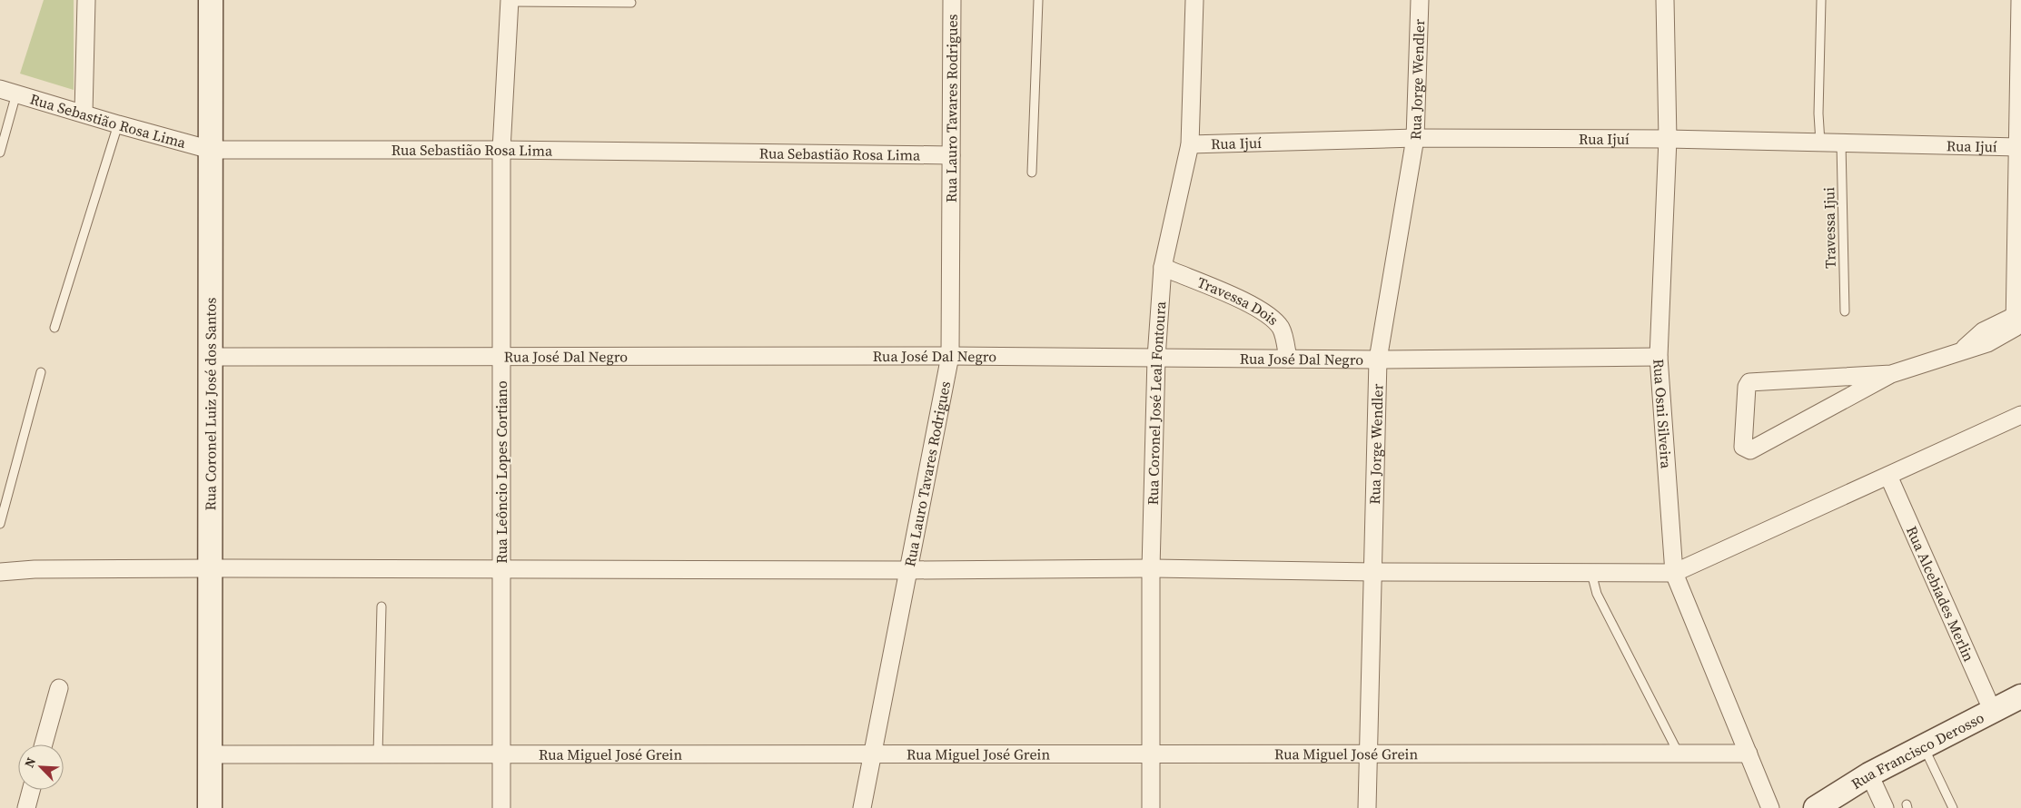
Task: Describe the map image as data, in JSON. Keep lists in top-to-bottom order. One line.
{"streets":{"main road":["Rua Coronel Luiz José dos Santos","Rua Francisco Derosso"],"street":["Rua Jorge Wendler","Rua Lauro Tavares Rodrigues","Rua Sebastião Rosa Lima","Rua Ijuí","Travessa Dois","Rua José Dal Negro","Rua Coronel José Leal Fontoura","Rua Osni Silveira","Rua Leôncio Lopes Cortiano","Rua Alcebiades Merlin","Rua Miguel José Grein"],"lane":["Travessa Ijui"]},"crossings":[["Rua Jorge Wendler","Rua Ijuí"],["Rua Jorge Wendler","Rua José Dal Negro"],["Rua Jorge Wendler","Rua Miguel José Grein"],["Rua Lauro Tavares Rodrigues","Rua Sebastião Rosa Lima"],["Rua Lauro Tavares Rodrigues","Rua José Dal Negro"],["Rua Lauro Tavares Rodrigues","Rua Miguel José Grein"],["Rua Sebastião Rosa Lima","Rua Coronel Luiz José dos Santos"],["Rua Sebastião Rosa Lima","Rua Leôncio Lopes Cortiano"],["Rua Ijuí","Travessa Ijui"],["Rua Ijuí","Rua Coronel José Leal Fontoura"],["Rua Ijuí","Rua Osni Silveira"],["Travessa Dois","Rua José Dal Negro"],["Travessa Dois","Rua Coronel José Leal Fontoura"],["Rua José Dal Negro","Rua Coronel José Leal Fontoura"],["Rua José Dal Negro","Rua Coronel Luiz José dos Santos"],["Rua José Dal Negro","Rua Osni Silveira"],["Rua José Dal Negro","Rua Leôncio Lopes Cortiano"],["Rua Coronel José Leal Fontoura","Rua Miguel José Grein"],["Rua Coronel Luiz José dos Santos","Rua Miguel José Grein"],["Rua Osni Silveira","Rua Miguel José Grein"],["Rua Leôncio Lopes Cortiano","Rua Miguel José Grein"],["Rua Alcebiades Merlin","Rua Francisco Derosso"]],"north":"top left"}
